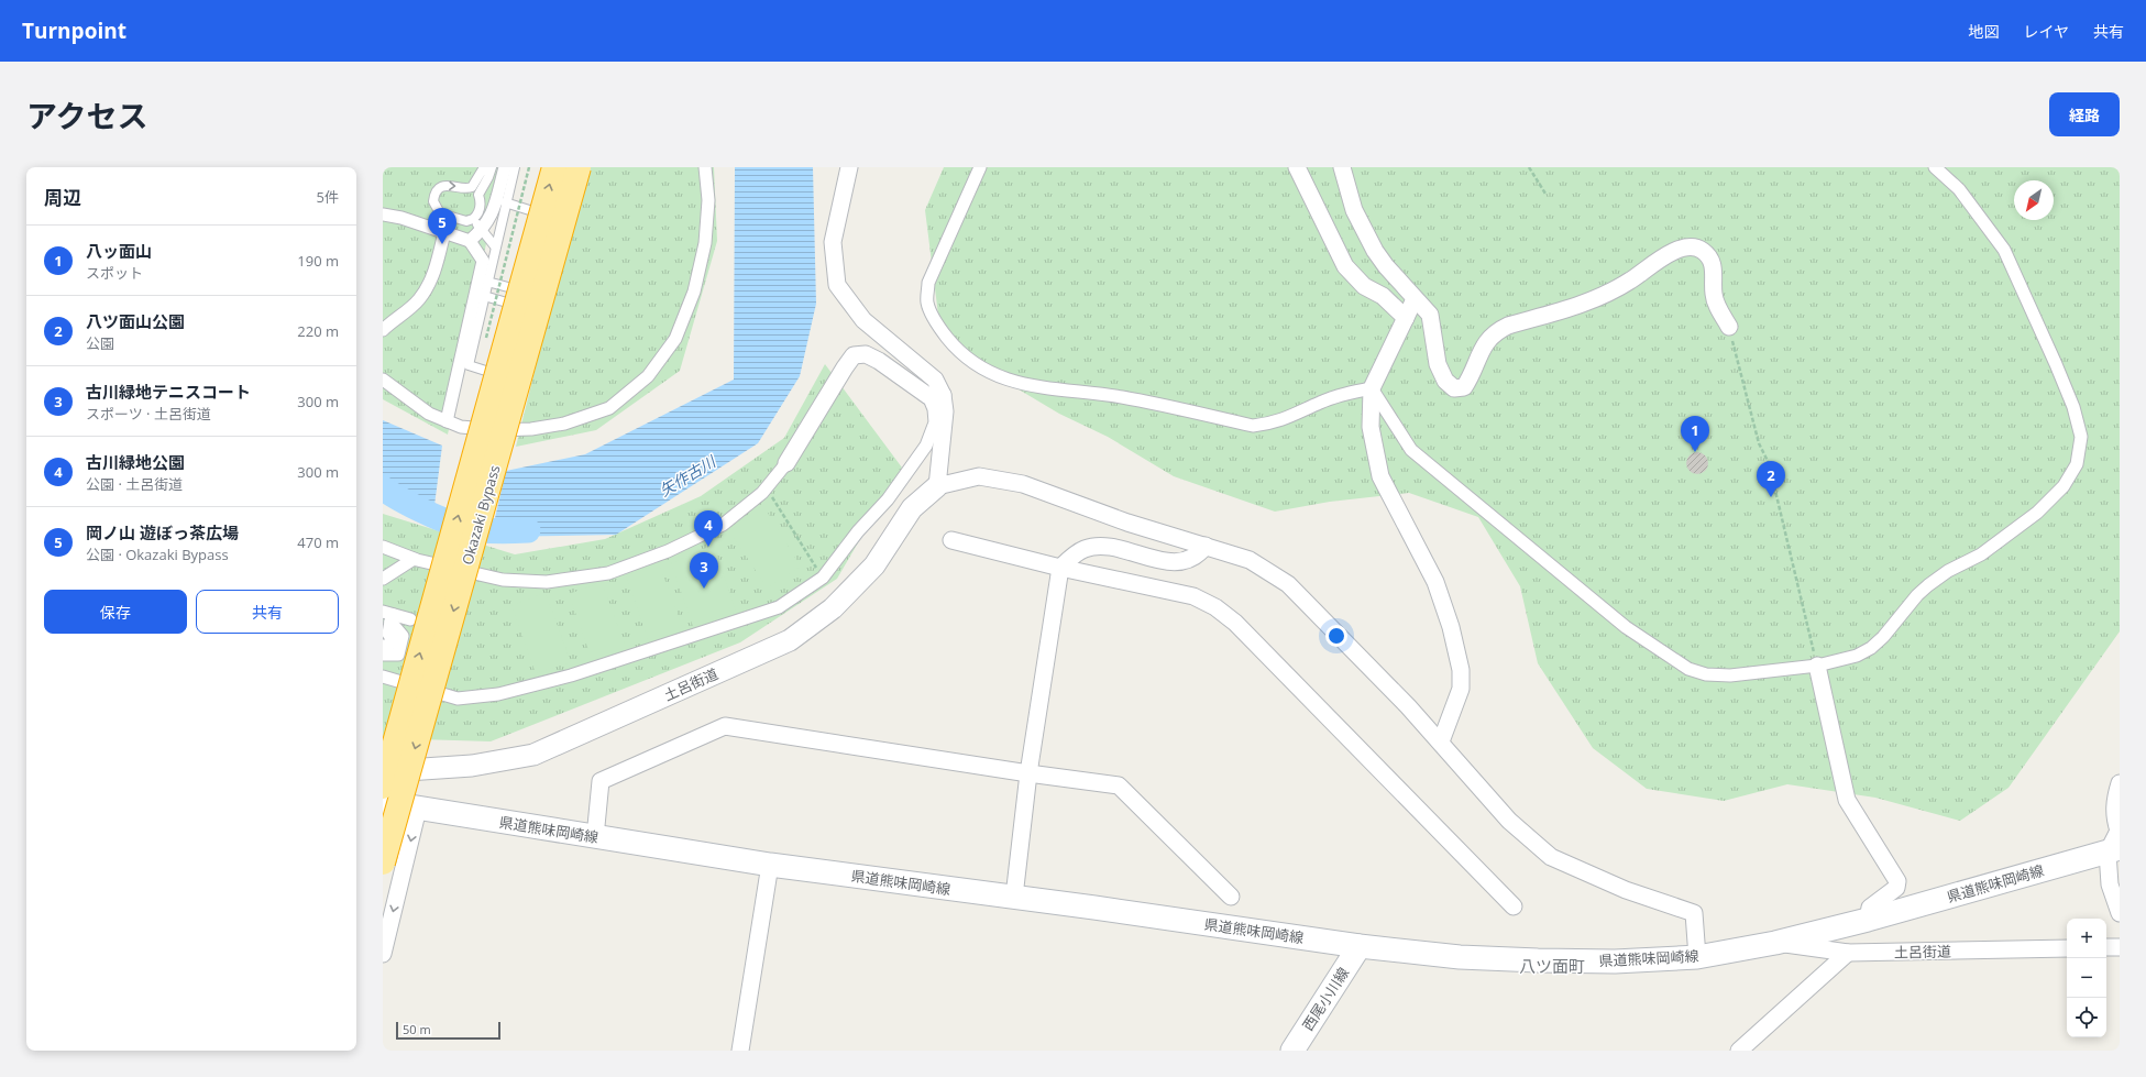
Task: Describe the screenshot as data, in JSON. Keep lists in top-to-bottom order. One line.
{"streets":{"highway":["Okazaki Bypass"],"main road":["県道熊味岡崎線","西尾小川線"],"street":["土呂街道"]},"crossings":[["土呂街道","県道熊味岡崎線"],["県道熊味岡崎線","西尾小川線"]],"districts":["八ツ面町"],"water":["矢作古川"],"scale_bar":"50 m","north":"bottom left","page":{"header":"Turnpoint","nav":["地図","レイヤ","共有"],"title":"アクセス","buttons":["経路",["保存","共有"]],"heading":["周辺","5件"],"pins":["5","1","2","4","3"],"list":[{"mark":"1","name":"八ッ面山","note":"スポット","value":"190 m"},{"mark":"2","name":"八ツ面山公園","note":"公園","value":"220 m"},{"mark":"3","name":"古川緑地テニスコート","note":"スポーツ · 土呂街道","value":"300 m"},{"mark":"4","name":"古川緑地公園","note":"公園 · 土呂街道","value":"300 m"},{"mark":"5","name":"岡ノ山 遊ぼっ茶広場","note":"公園 · Okazaki Bypass","value":"470 m"}],"map_buttons":["+","−"],"scale":"50 m"}}
